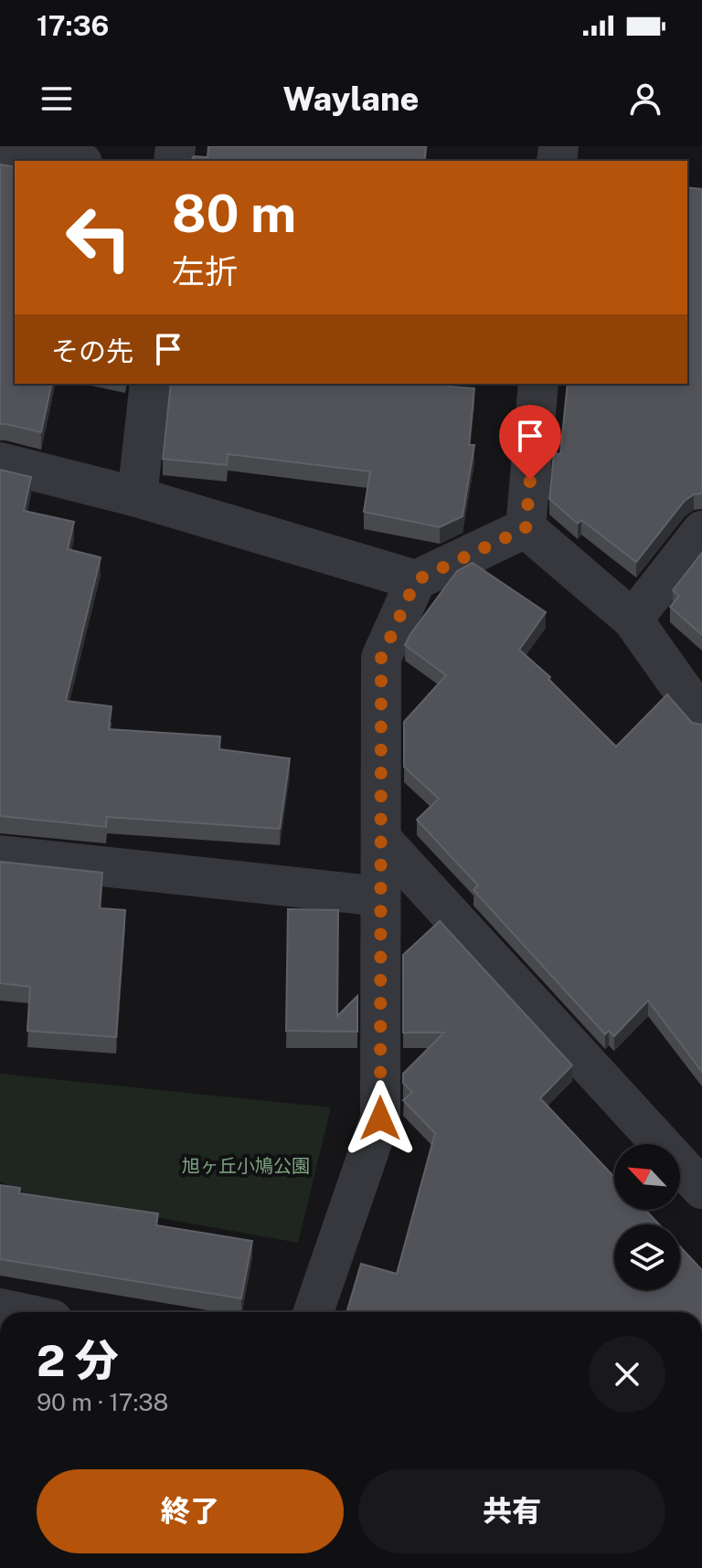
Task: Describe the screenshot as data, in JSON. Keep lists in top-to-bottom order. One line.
{"parks":["旭ヶ丘小鳩公園"],"north":"top left","page":{"status":"17:36","header":"Waylane","turn":["80 m","左折"],"then":"その先","heading":["2 分","90 m · 17:38"],"buttons":["終了","共有"]}}
